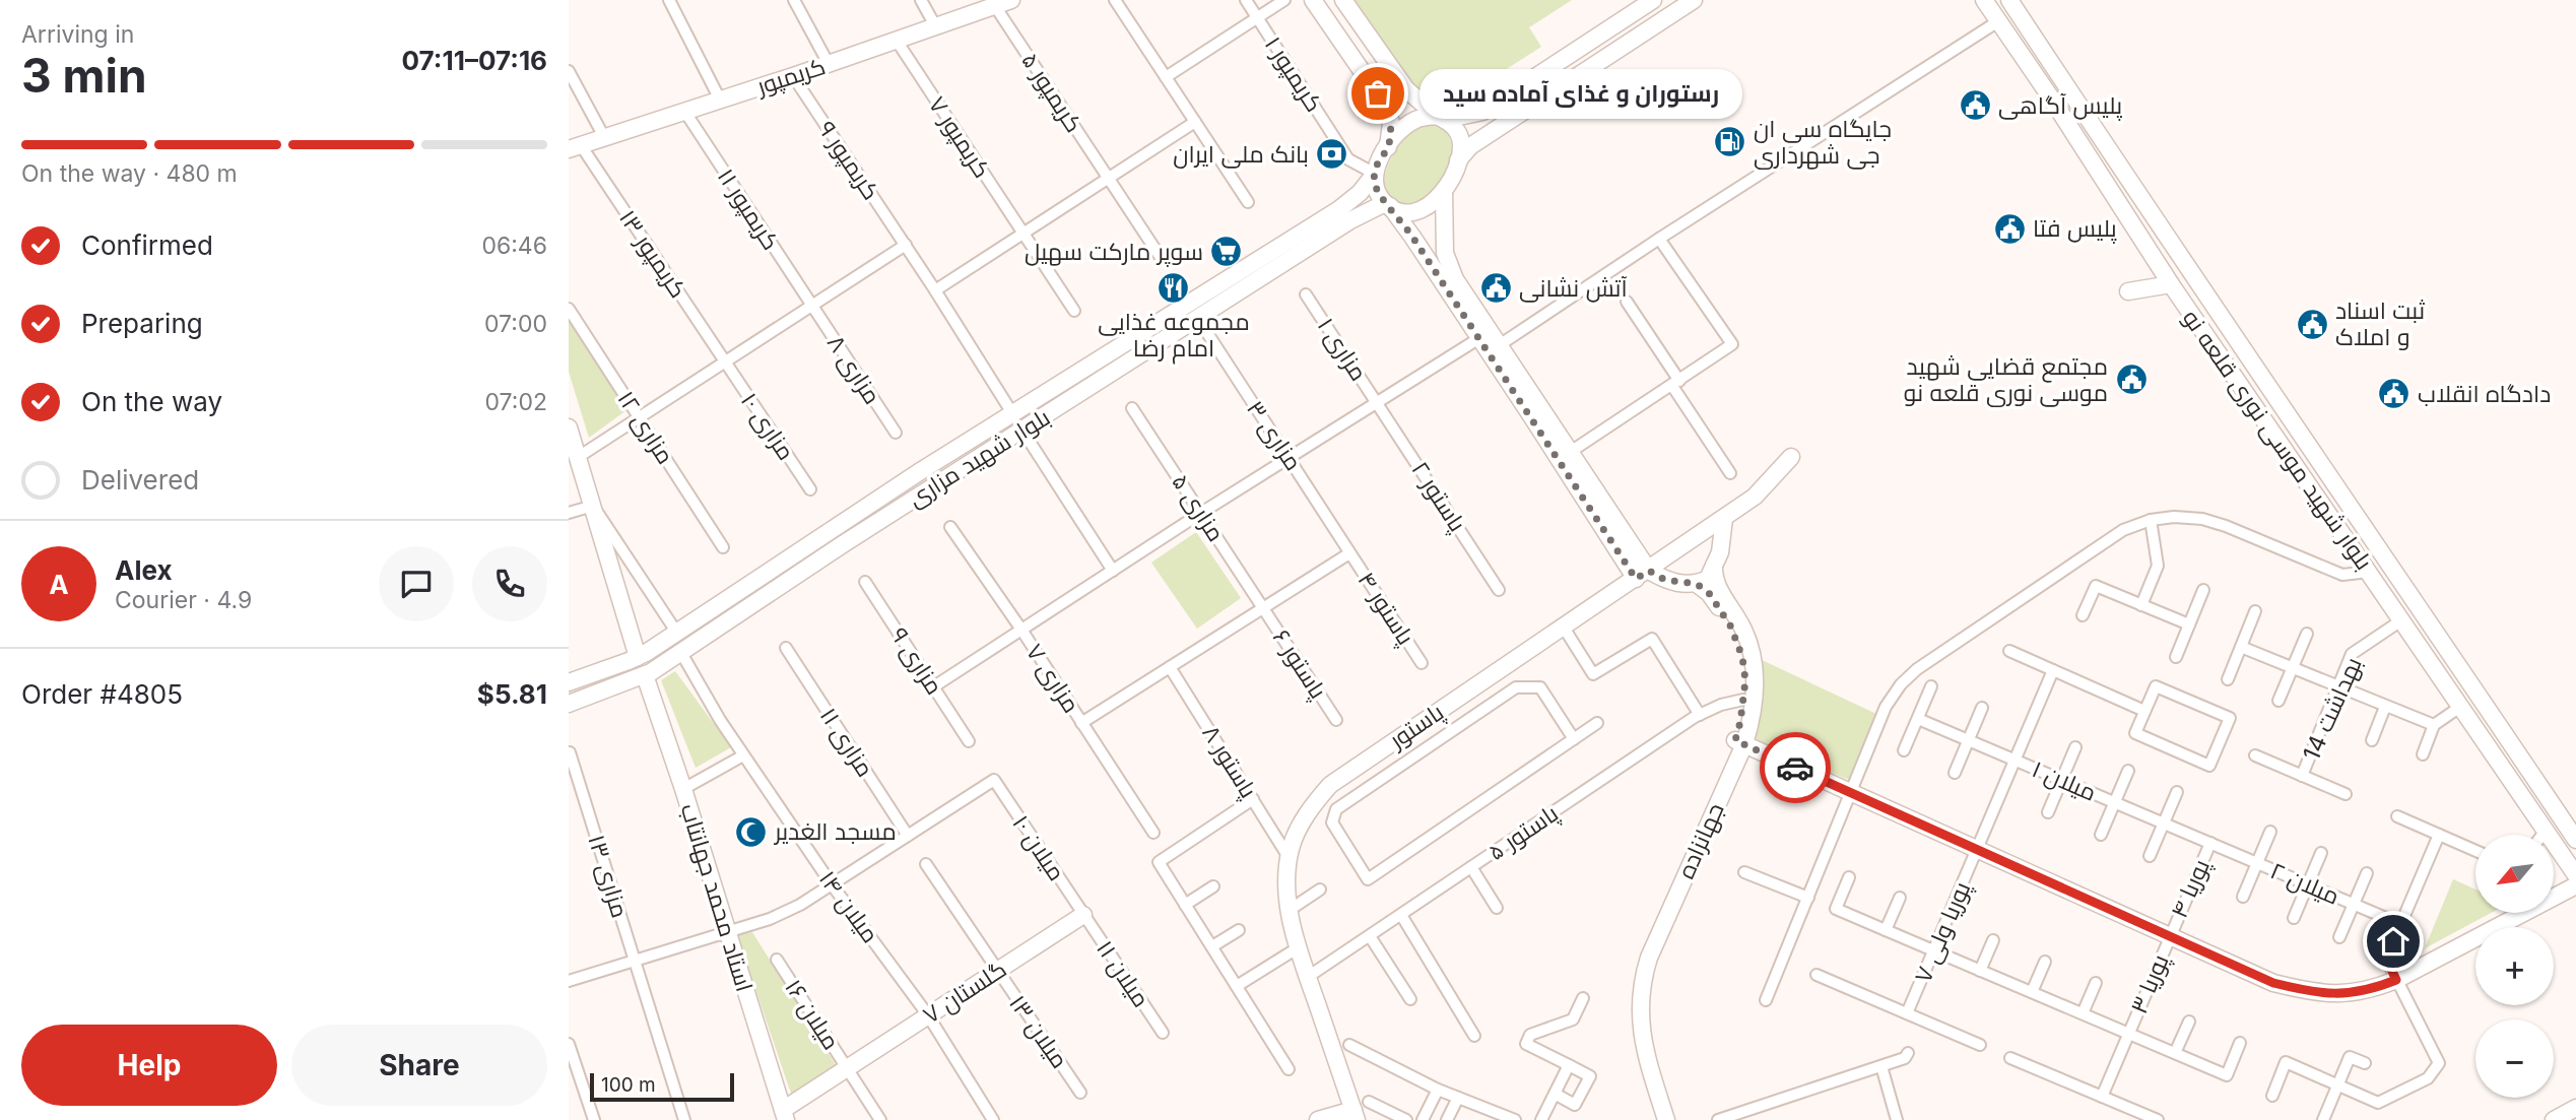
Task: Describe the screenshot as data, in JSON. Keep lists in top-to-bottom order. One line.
{"streets":{"street":["کریمپور ۱","کریمپور","کریمپور ۵","کریمپور ۷","کریمپور ۹","کریمپور ۱۱","کریمپور ۱۳","مزاری ۱","مزاری ۸","مزاری ۱۰","مزاری ۱۲","مزاری ۳","بلوار شهید موسی نوری قلعه نو","بلوار شهید مزاری","پاستور ۲","مزاری ۵","پاستور ۴","مزاری ۹","پاستور ۶","مزاری ۷","بهداشت 14","پاستور","مزاری ۱۱","پاستور ۸","میلان ۱","پاستور ۵","جهانزاده","میلان ۱۰","مزاری ۱۳","میلان ۲","پوریا ۴","استاد محمد جهانتاب","میلان ۱۴","پوریا ولی ۷","میلان ۱۱","پوریا ۳","گلستان ۷","میلان ۱۶","میلان ۱۳"]},"crossings":[["کریمپور ۱","بلوار شهید مزاری"],["کریمپور","کریمپور ۵"],["کریمپور","کریمپور ۷"],["کریمپور","کریمپور ۹"],["کریمپور","کریمپور ۱۱"],["کریمپور","کریمپور ۱۳"],["کریمپور ۹","بلوار شهید مزاری"],["کریمپور ۱۱","مزاری ۸"],["کریمپور ۱۳","مزاری ۱۰"],["مزاری ۱","پاستور ۲"],["مزاری ۳","بلوار شهید مزاری"],["مزاری ۳","پاستور ۴"],["بلوار شهید موسی نوری قلعه نو","بهداشت 14"],["بلوار شهید مزاری","استاد محمد جهانتاب"],["بلوار شهید مزاری","میلان ۱۴"],["مزاری ۵","پاستور ۶"],["پاستور","پاستور ۸"],["پاستور","پاستور ۵"],["مزاری ۱۱","میلان ۱۰"],["میلان ۱","میلان ۲"],["میلان ۱","پوریا ۴"],["میلان ۱","پوریا ولی ۷"],["پاستور ۵","جهانزاده"],["میلان ۱۰","میلان ۱۱"],["میلان ۱۰","گلستان ۷"],["میلان ۲","پوریا ۴"],["پوریا ۴","پوریا ۳"],["استاد محمد جهانتاب","گلستان ۷"],["میلان ۱۴","گلستان ۷"],["میلان ۱۱","گلستان ۷"],["گلستان ۷","میلان ۱۶"],["گلستان ۷","میلان ۱۳"]],"places":{"other":["رستوران و غذای آماده سید"],"public building":["پلیس آگاهی","پلیس فتا","آتش نشانی","ثبت اسناد و املاک","مجتمع قضایی شهید موسی نوری قلعه نو","دادگاه انقلاب"],"fuel station":["جایگاه سی ان جی شهرداری"],"bank":["بانک ملی ایران"],"supermarket":["سوپر مارکت سهیل"],"restaurant":["مجموعه غذایی امام رضا"],"mosque":["مسجد الغدیر"]},"scale_bar":"100 m","north":"bottom left","page":{"heading":["3 min","Arriving in","07:11–07:16"],"panel":["Alex","Courier · 4.9","Order #4805","$5.81"],"bubble":"رستوران و غذای آماده سید","bar":"On the way · 480 m","list":[["Confirmed","06:46"],["Preparing","07:00"],["On the way","07:02"],"Delivered"],"round":"A","map_buttons":["+","−"],"buttons":["Help","Share"],"scale":"100 m"}}
